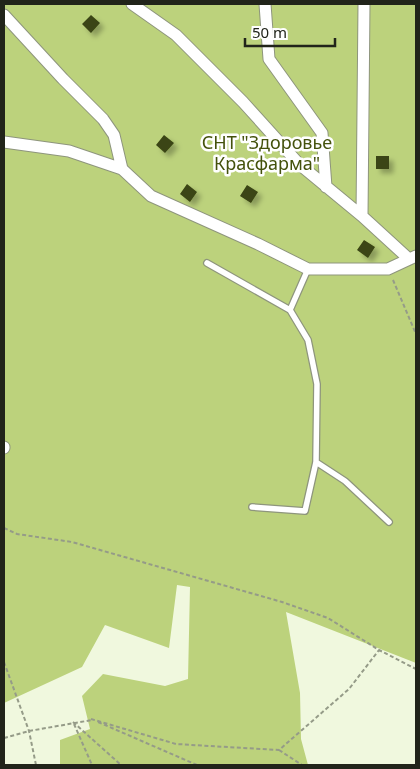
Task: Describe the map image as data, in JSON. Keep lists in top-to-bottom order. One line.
{"parks":["СНТ \"Здоровье Красфарма\""],"scale_bar":"50 m"}
